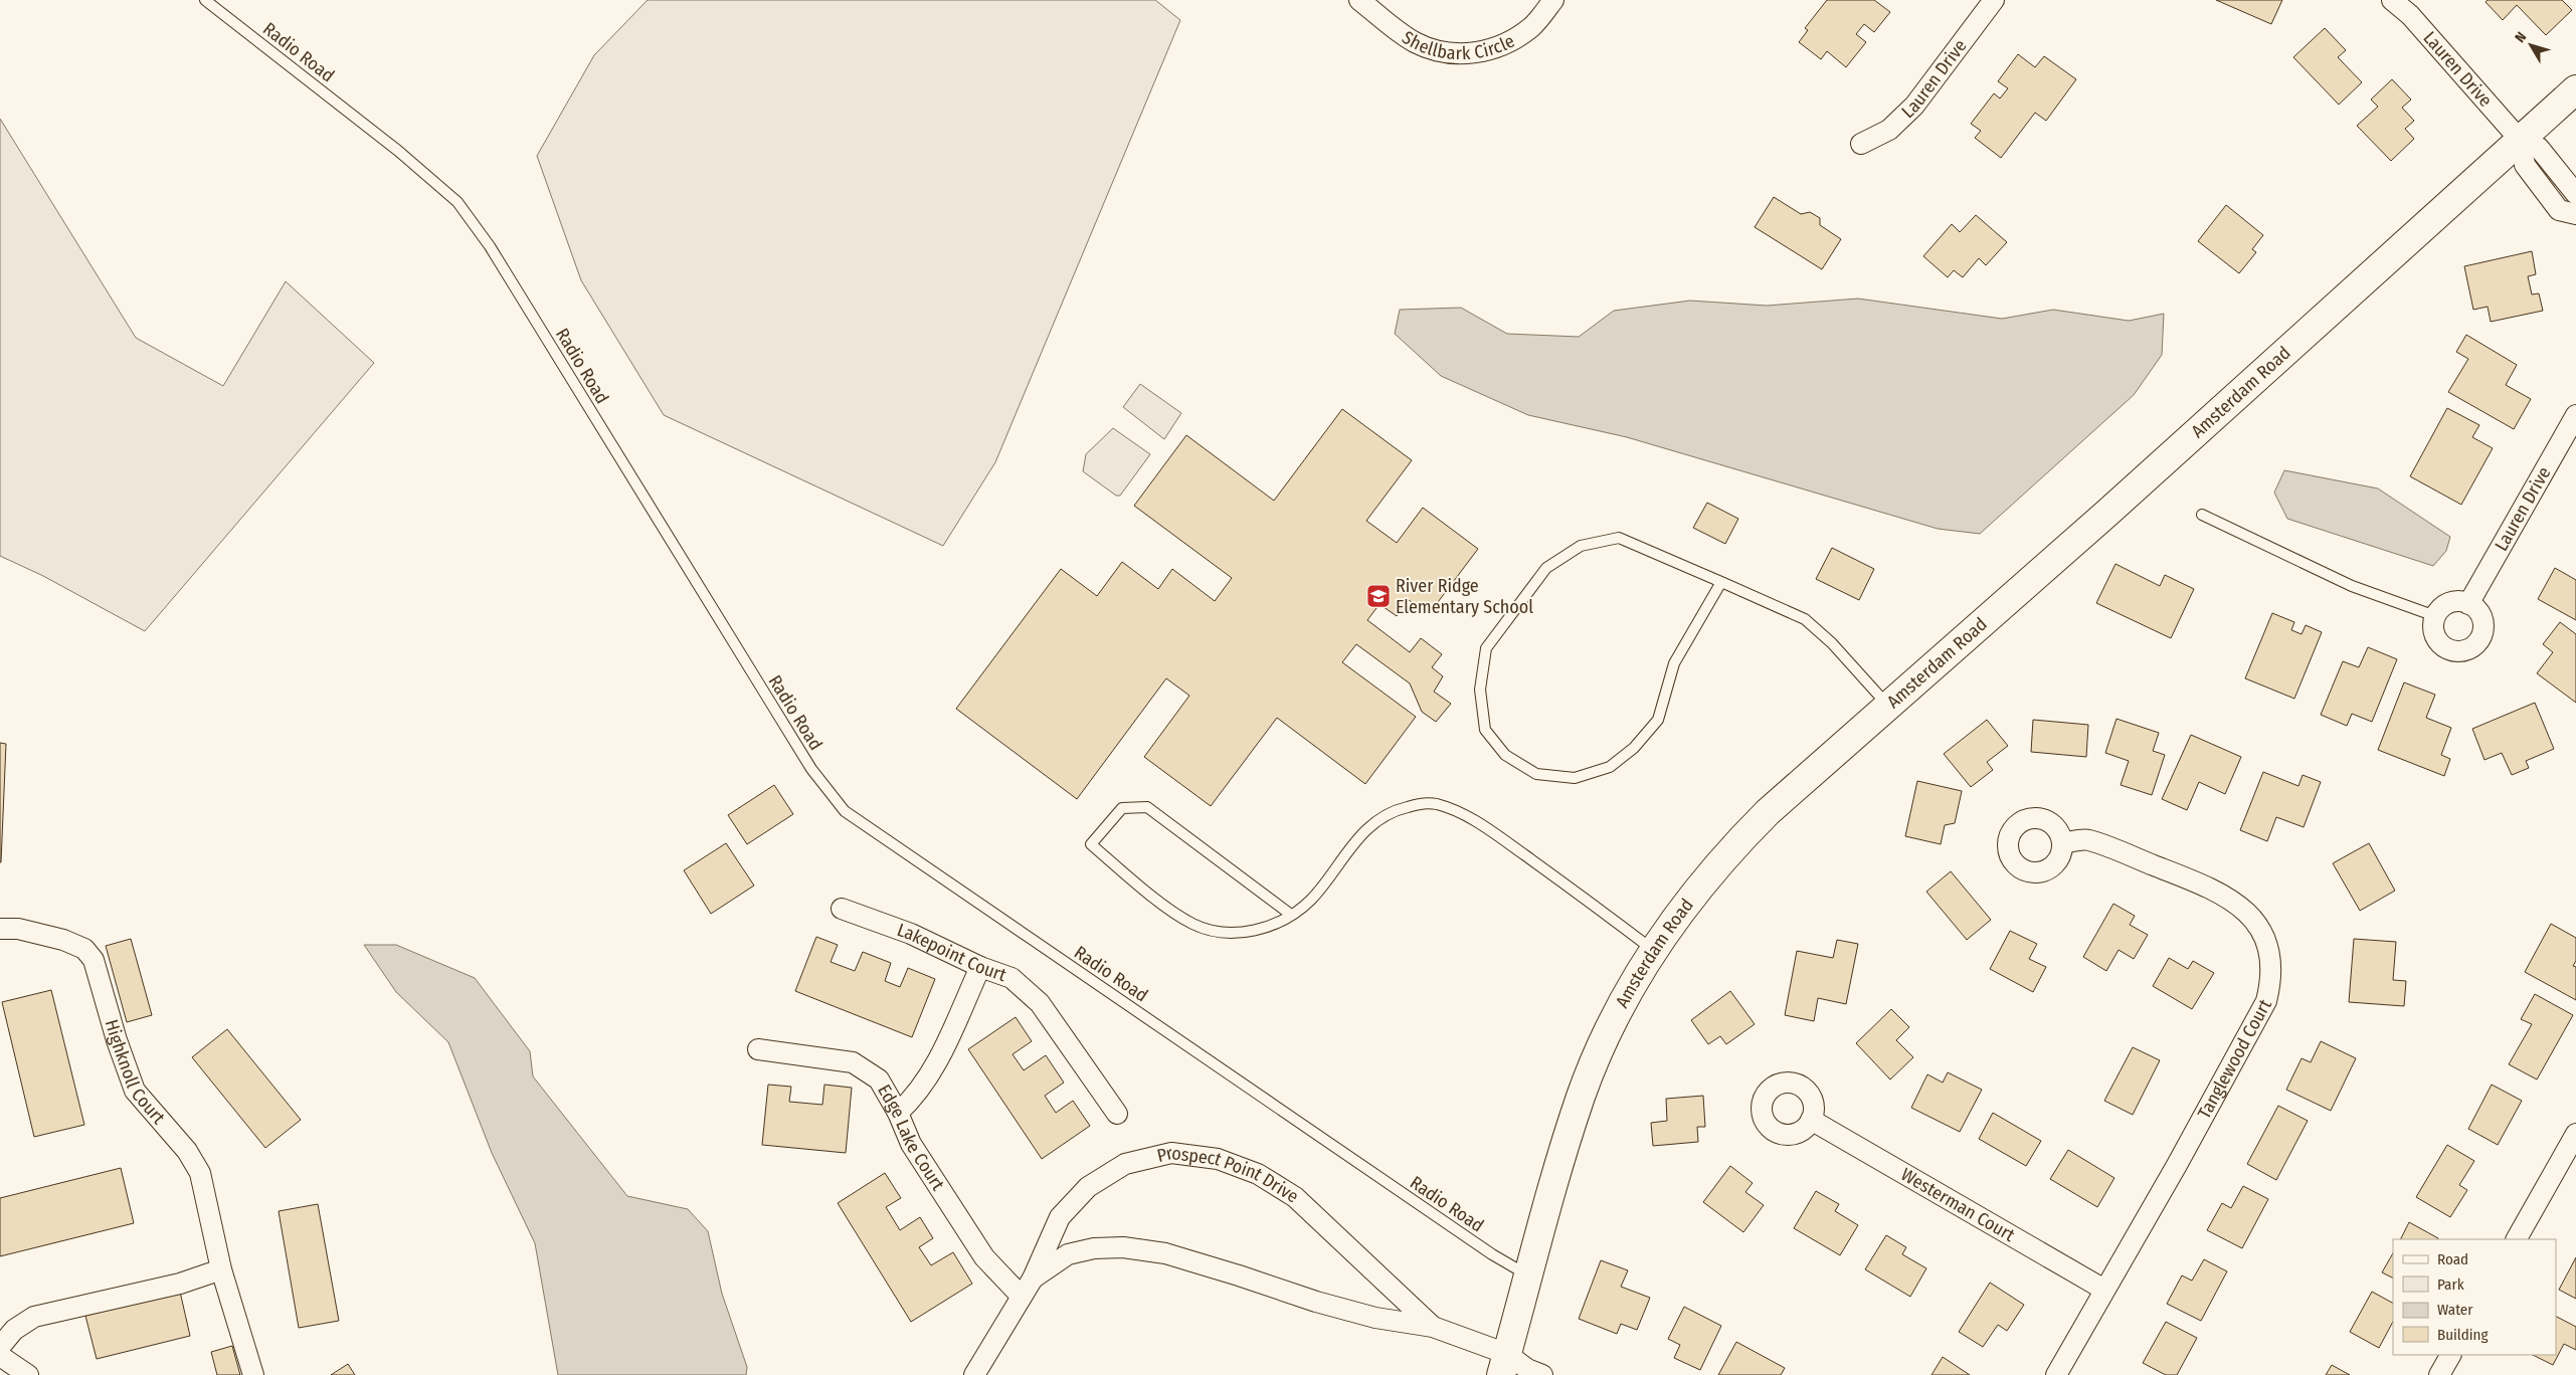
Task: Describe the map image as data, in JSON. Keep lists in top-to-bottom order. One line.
{"streets":{"main road":["Amsterdam Road"],"street":["Shellbark Circle","Lauren Drive","Lakepoint Court","Tanglewood Court","Highknoll Court","Edge Lake Court","Prospect Point Drive","Westerman Court"],"lane":["Radio Road"]},"crossings":[["Radio Road","Amsterdam Road"],["Lauren Drive","Amsterdam Road"],["Amsterdam Road","Prospect Point Drive"],["Tanglewood Court","Westerman Court"],["Edge Lake Court","Prospect Point Drive"]],"places":{"school or university":["River Ridge Elementary School"]},"legend":["Road","Park","Water","Building"],"north":"top left"}
